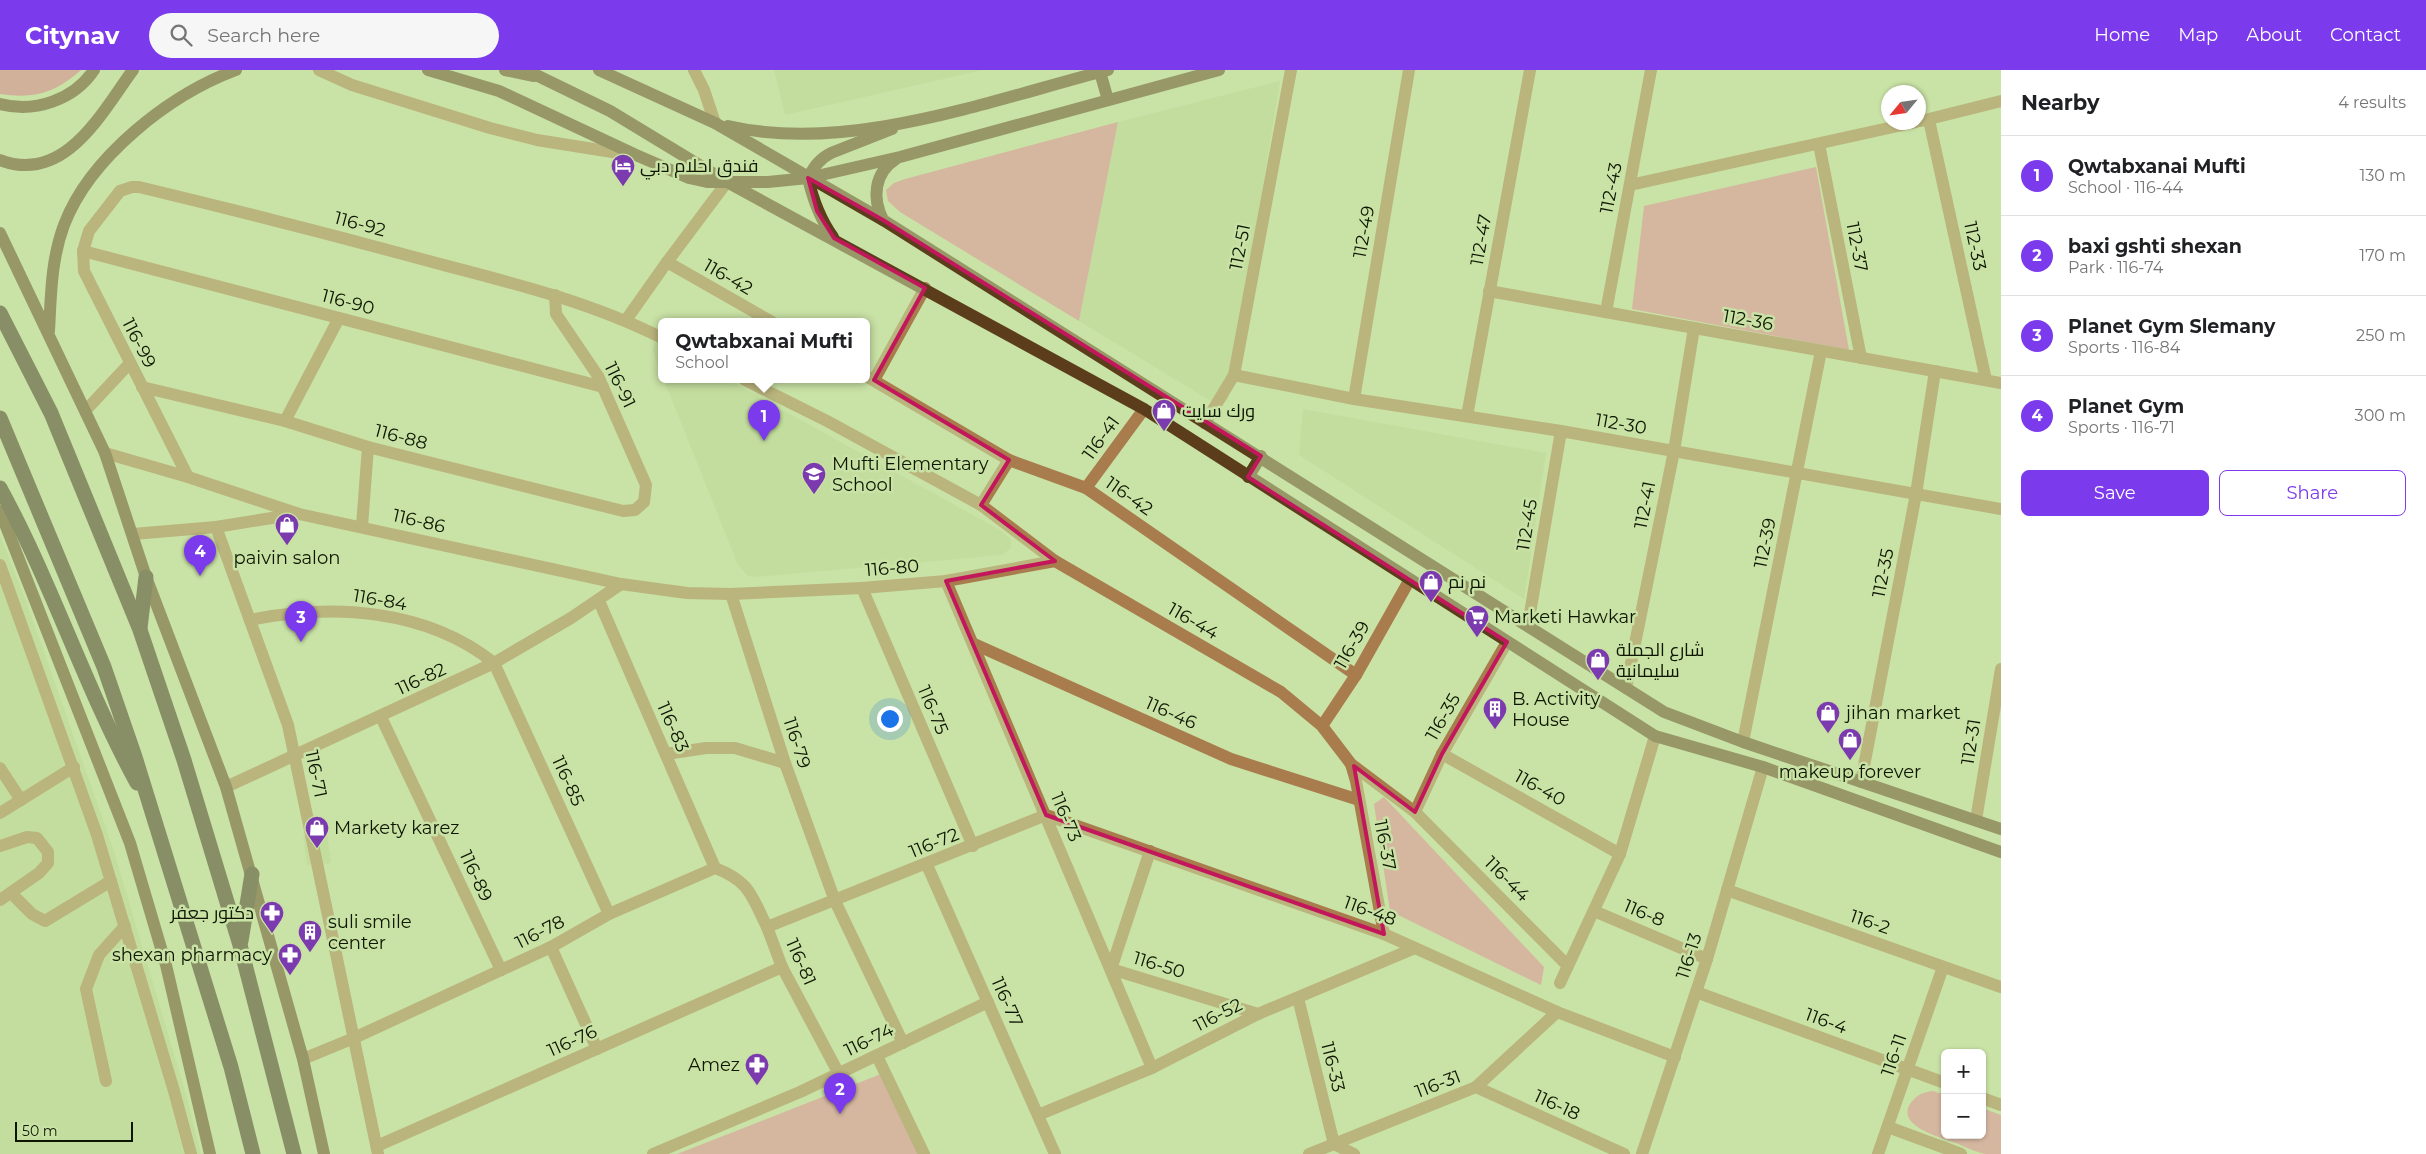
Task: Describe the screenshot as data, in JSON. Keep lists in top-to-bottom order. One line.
{"streets":{"street":["112-43","116-92","112-49","112-47","112-33","112-51","112-37","116-42","116-90","112-36","116-99","116-91","112-30","116-88","116-41","112-41","116-86","112-45","112-39","116-80","112-35","116-84","116-44","116-39","116-82","116-75","116-46","116-35","116-83","112-31","116-79","116-71","116-85","116-40","116-73","116-72","116-37","116-89","116-48","116-8","116-2","116-78","116-13","116-81","116-50","116-77","116-52","116-4","116-74","116-76","116-11","116-33","116-31","116-18"]},"crossings":[["112-43","112-36"],["116-92","116-99"],["116-92","116-91"],["112-49","112-30"],["112-47","112-36"],["112-47","112-30"],["112-33","112-36"],["112-51","112-30"],["112-37","112-36"],["116-42","116-41"],["116-42","116-39"],["116-90","116-99"],["116-90","116-91"],["112-36","112-41"],["112-36","112-39"],["112-36","112-35"],["116-99","116-88"],["116-99","116-86"],["116-91","116-88"],["112-30","112-41"],["112-30","112-45"],["112-30","112-39"],["112-30","112-35"],["116-86","116-80"],["116-86","116-82"],["116-86","116-79"],["116-80","116-44"],["116-80","116-75"],["116-80","116-79"],["116-80","116-73"],["116-84","116-82"],["116-84","116-71"],["116-84","116-85"],["116-44","116-39"],["116-44","116-35"],["116-44","116-37"],["116-82","116-83"],["116-82","116-71"],["116-82","116-85"],["116-82","116-89"],["116-75","116-72"],["116-46","116-73"],["116-46","116-37"],["116-35","116-40"],["116-83","116-78"],["116-79","116-72"],["116-79","116-81"],["116-79","116-74"],["116-71","116-78"],["116-71","116-76"],["116-85","116-78"],["116-73","116-72"],["116-73","116-48"],["116-73","116-50"],["116-73","116-52"],["116-72","116-48"],["116-72","116-81"],["116-72","116-77"],["116-37","116-48"],["116-89","116-78"],["116-48","116-13"],["116-48","116-50"],["116-48","116-52"],["116-48","116-31"],["116-8","116-13"],["116-2","116-13"],["116-2","116-11"],["116-13","116-4"],["116-81","116-74"],["116-81","116-76"],["116-50","116-52"],["116-77","116-52"],["116-77","116-74"],["116-52","116-33"],["116-4","116-11"],["116-33","116-31"],["116-31","116-18"]],"places":{"hotel":["فندق احلام دبي"],"shop":["ورك سايت","paivin salon","نم نم","شارع الجملة سليمانية","jihan market","makeup forever","Markety karez"],"school or university":["Mufti Elementary School"],"supermarket":["Marketi Hawkar"],"building":["B. Activity House","suli smile center"],"pharmacy":["دكتور جعفر","shexan pharmacy","Amez"]},"scale_bar":"50 m","north":"bottom left","page":{"header":"Citynav","search":"Search here","nav":["Home","Map","About","Contact"],"heading":["Nearby","4 results"],"list":[{"mark":"1","name":"Qwtabxanai Mufti","note":"School · 116-44","value":"130 m"},{"mark":"2","name":"baxi gshti shexan","note":"Park · 116-74","value":"170 m"},{"mark":"3","name":"Planet Gym Slemany","note":"Sports · 116-84","value":"250 m"},{"mark":"4","name":"Planet Gym","note":"Sports · 116-71","value":"300 m"}],"popup":["Qwtabxanai Mufti","School"],"pins":["1","4","3","2"],"buttons":["Save","Share"],"map_buttons":["+","−"],"scale":"50 m"}}
